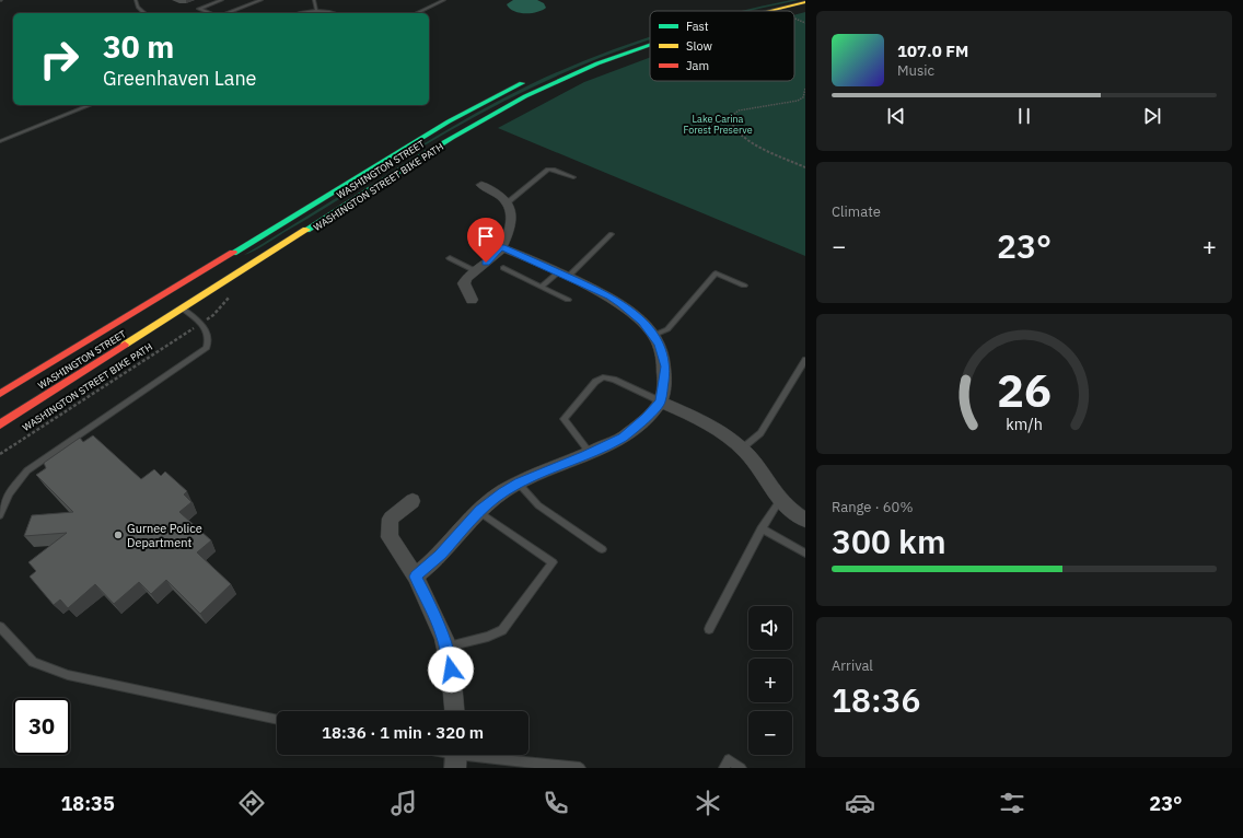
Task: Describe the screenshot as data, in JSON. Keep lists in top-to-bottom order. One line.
{"streets":{"main road":["WASHINGTON STREET"],"path":["WASHINGTON STREET BIKE PATH"]},"parks":["Lake Carina Forest Preserve"],"places":["Gurnee Police Department"],"legend":["Fast","Slow","Jam"],"page":{"turn":["30 m","Greenhaven Lane"],"song":["107.0 FM","Music"],"tile":["Climate",["Range · 60%","300 km"],["Arrival","18:36"]],"heat":["−","23°","+"],"map_buttons":["+","−"],"limit":"30","trip":"18:36 · 1 min · 320 m","tabs":["18:35","23°"],"gauge":["26","km/h"]}}
